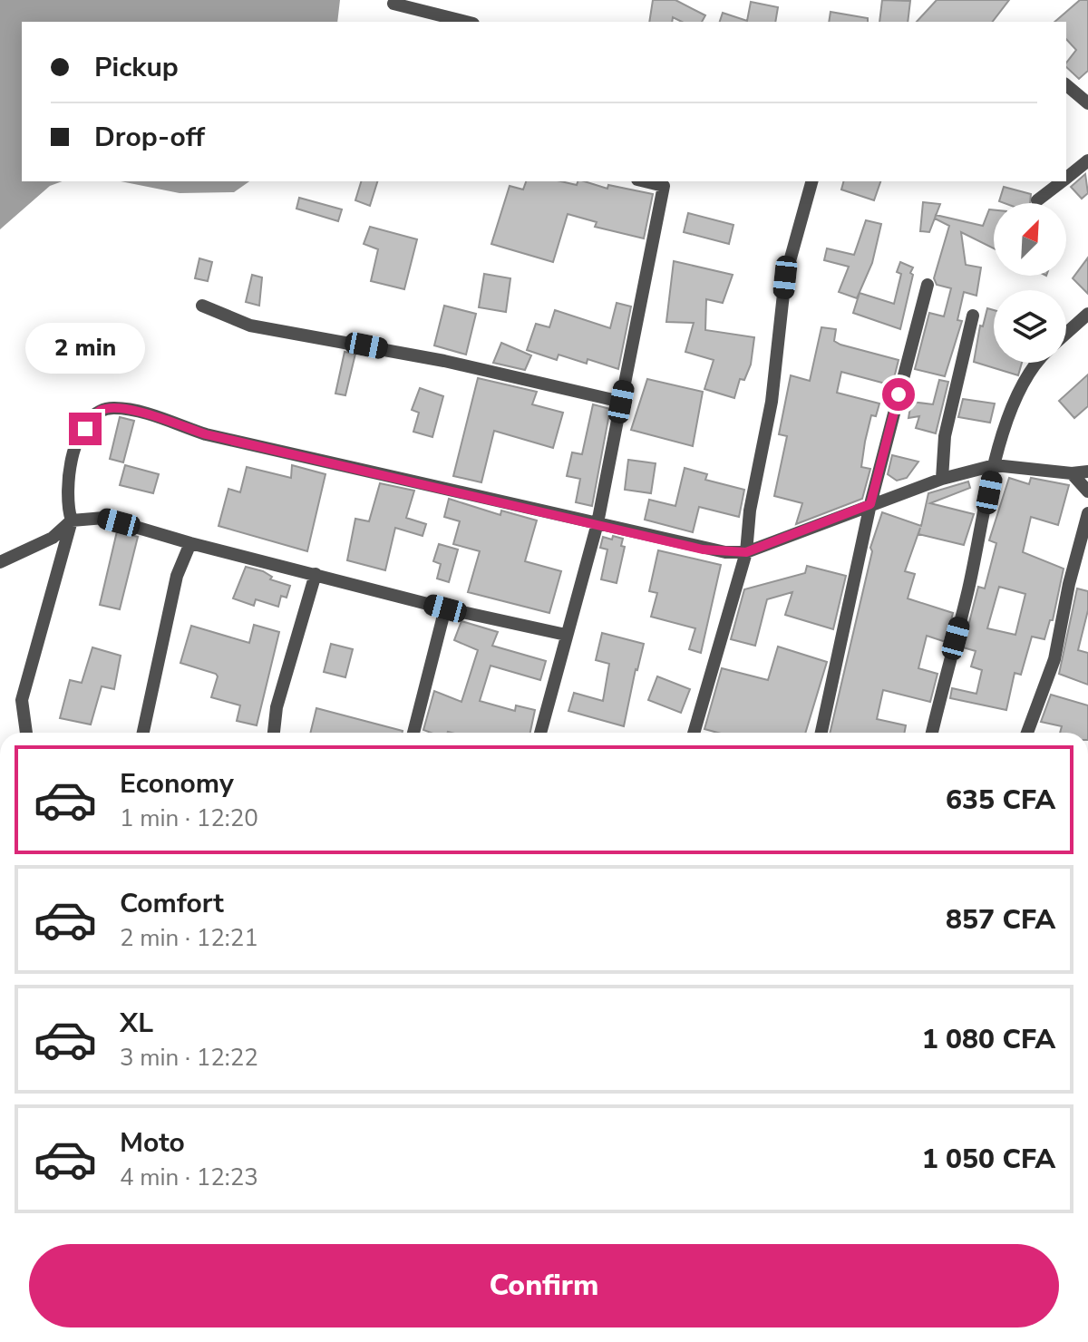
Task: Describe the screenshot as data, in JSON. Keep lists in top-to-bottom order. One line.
{"north":"top right","page":{"banner":["Pickup","Drop-off"],"bubble":"2 min","list":[{"name":"Economy","note":"1 min · 12:20","value":"635 CFA"},{"name":"Comfort","note":"2 min · 12:21","value":"857 CFA"},{"name":"XL","note":"3 min · 12:22","value":"1 080 CFA"},{"name":"Moto","note":"4 min · 12:23","value":"1 050 CFA"}],"buttons":"Confirm"}}
